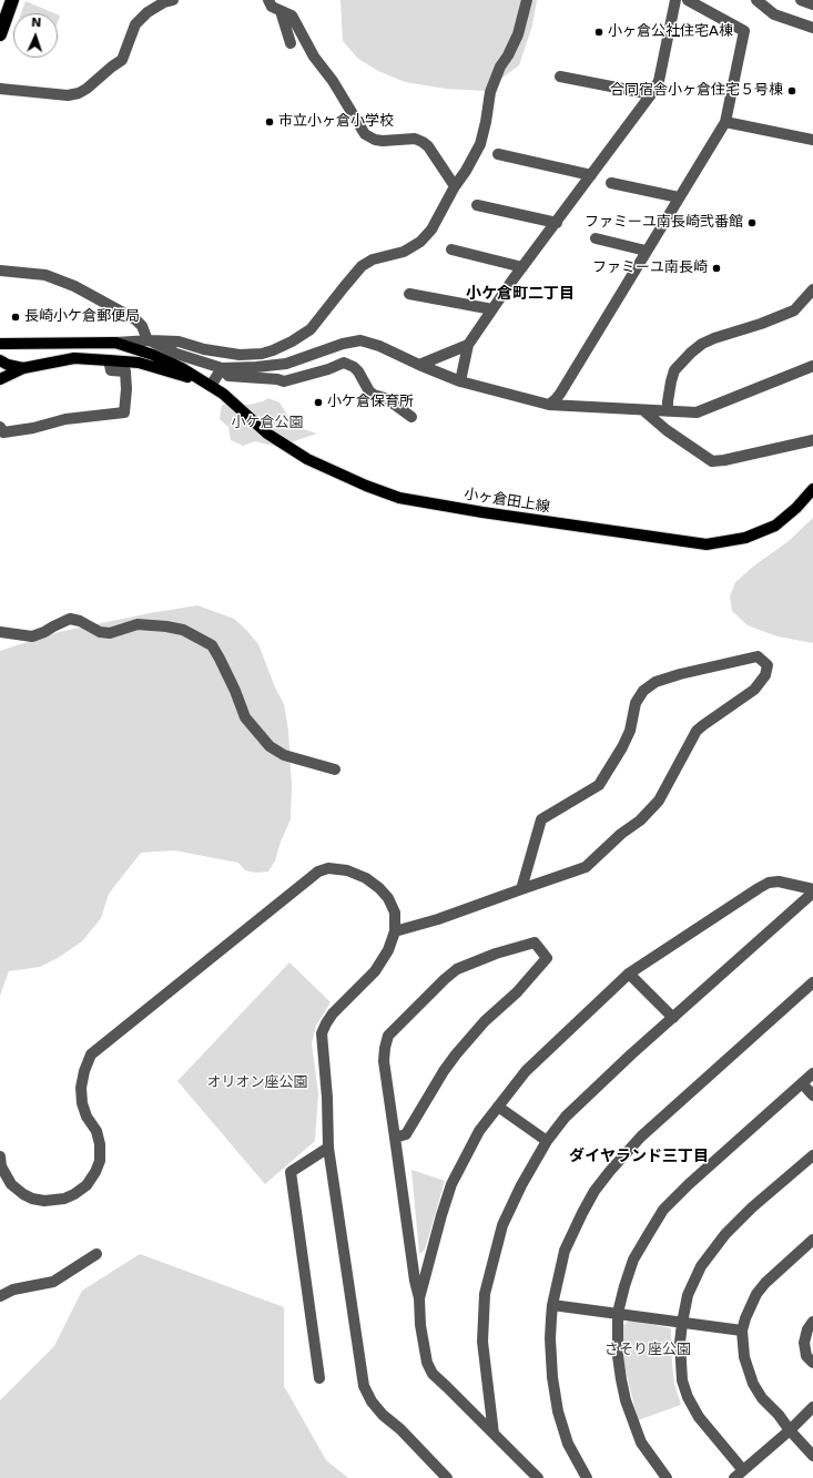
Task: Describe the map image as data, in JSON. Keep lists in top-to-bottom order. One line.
{"streets":{"main road":["小ヶ倉田上線"]},"districts":["小ケ倉町二丁目","ダイヤランド三丁目"],"parks":["小ケ倉公園","オリオン座公園","さそり座公園"],"places":["小ヶ倉公社住宅A棟","合同宿舎小ヶ倉住宅５号棟","市立小ヶ倉小学校","ファミーユ南長崎弐番館","ファミーユ南長崎","長崎小ケ倉郵便局","小ケ倉保育所"],"north":"top"}
